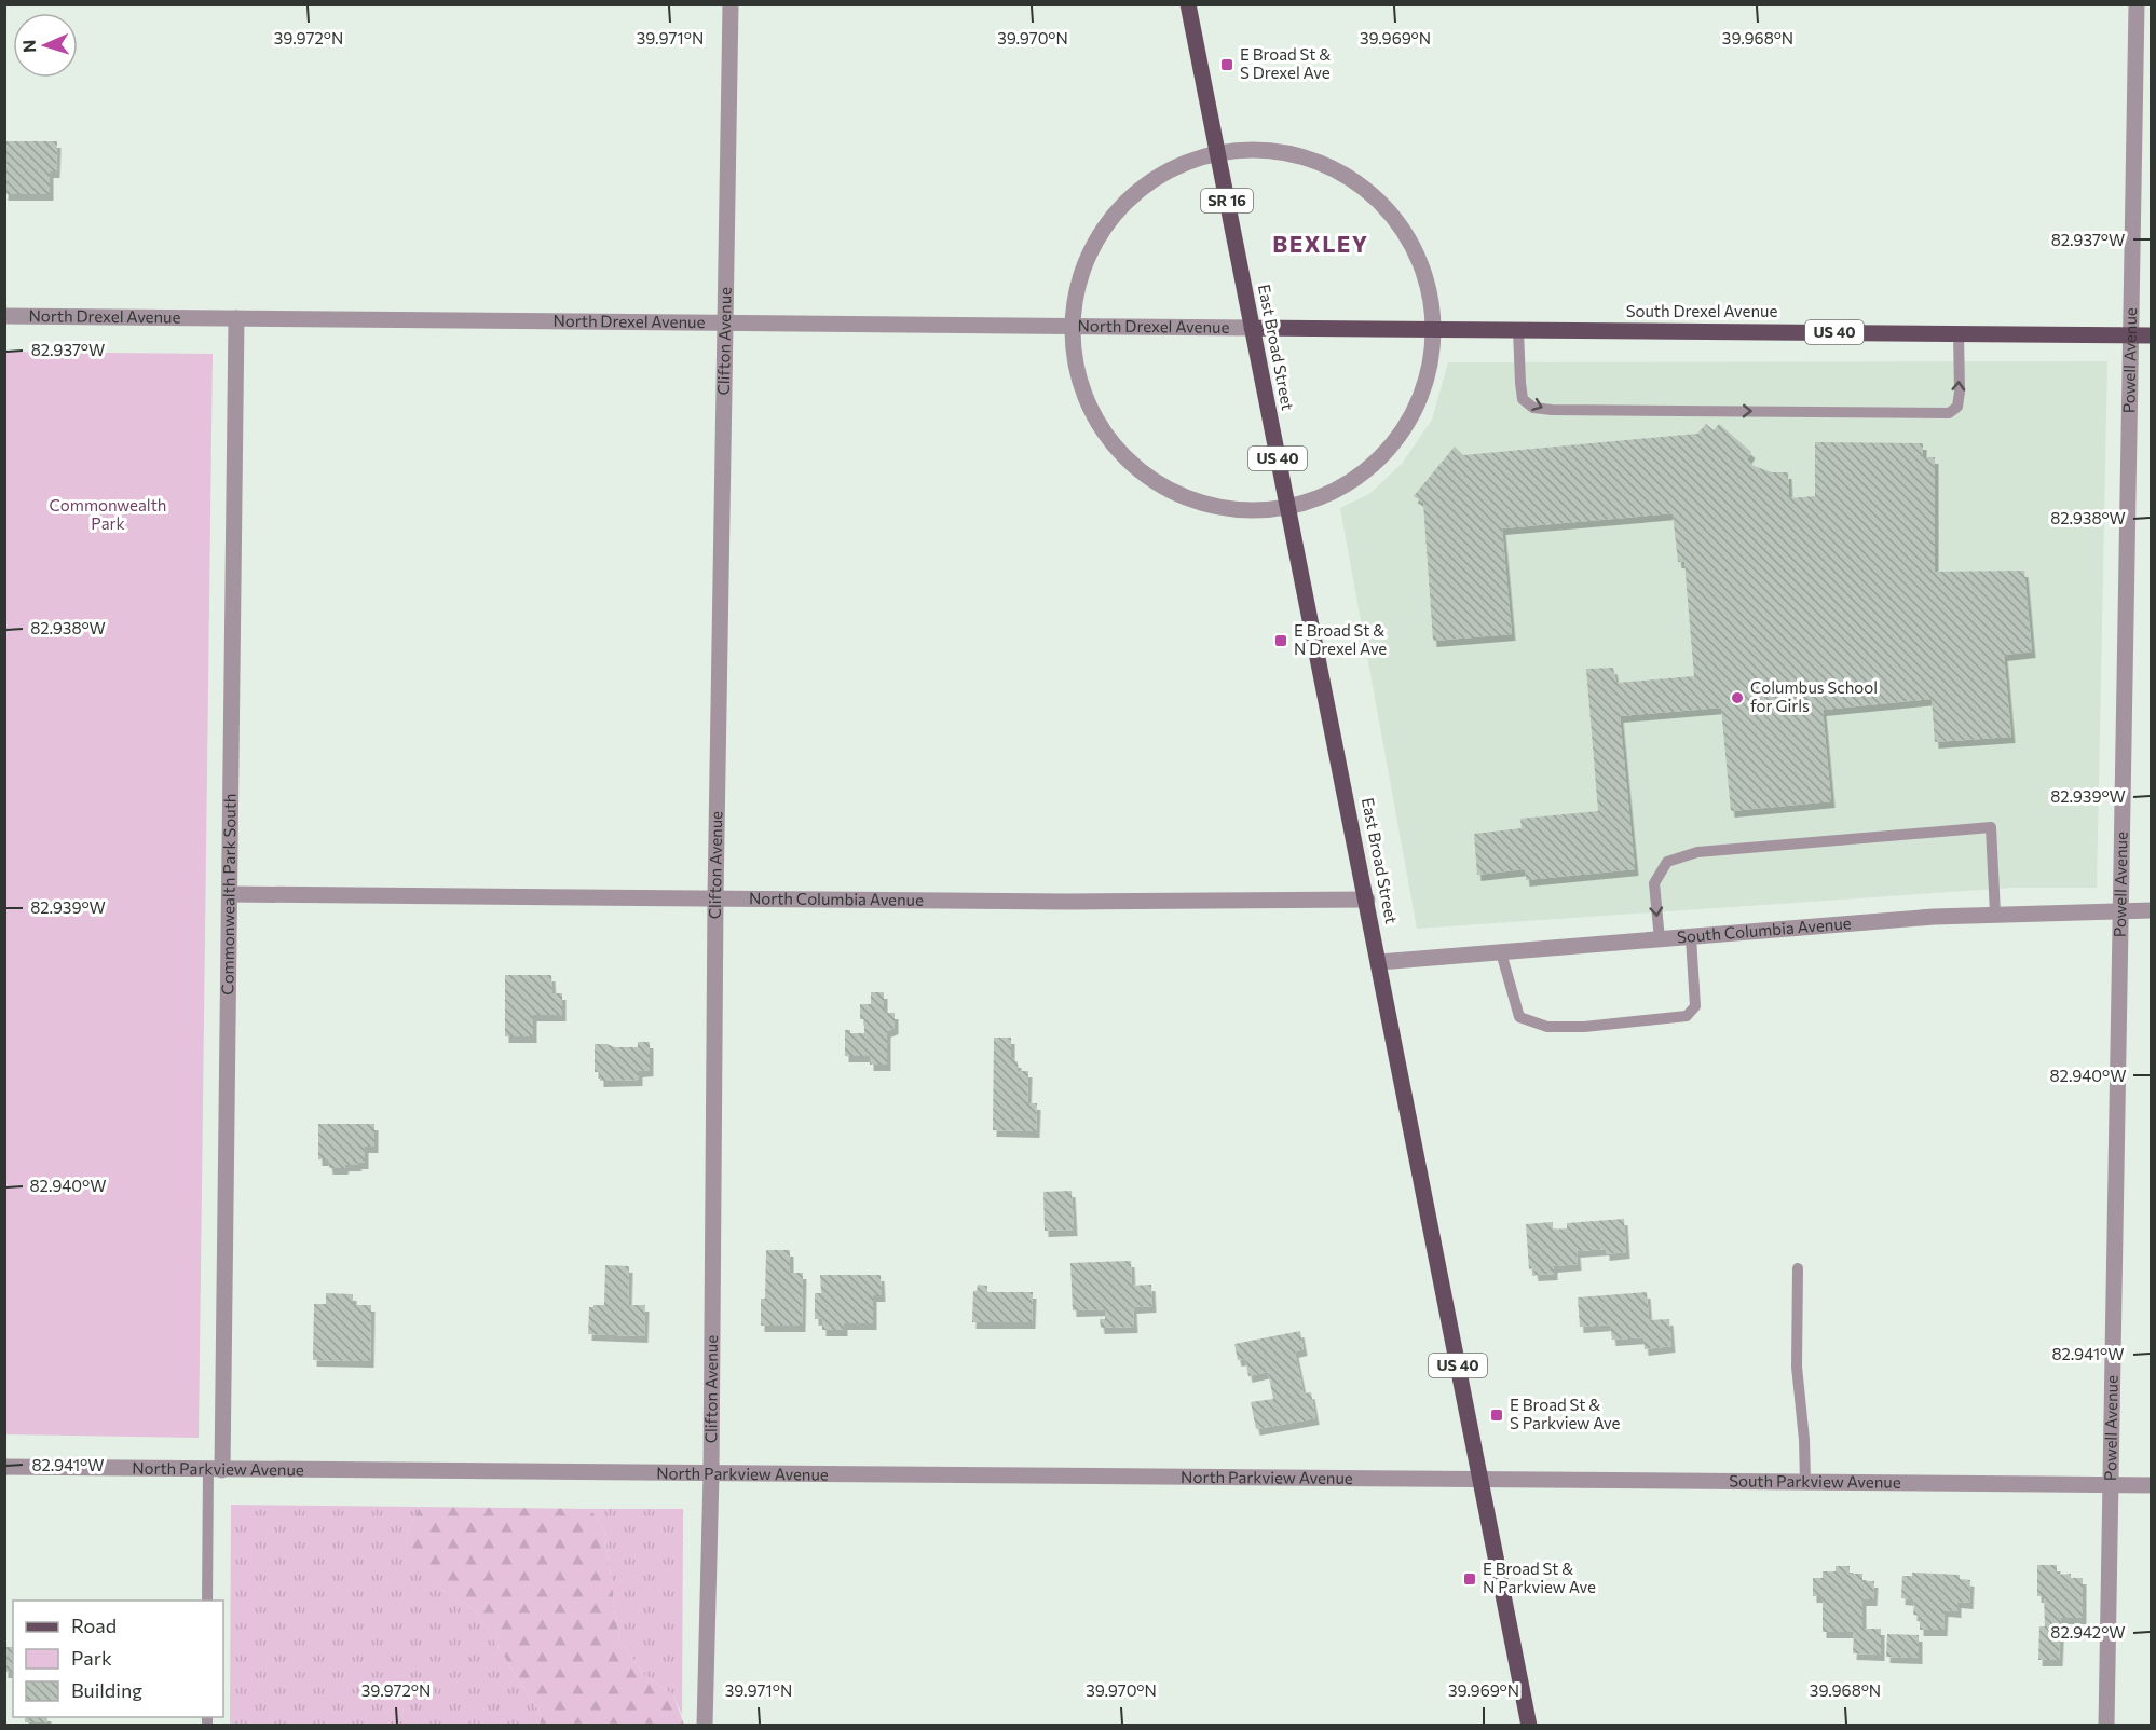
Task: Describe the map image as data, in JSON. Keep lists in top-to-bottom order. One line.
{"streets":{"main road":["SR 16","South Drexel Avenue","US 40","East Broad Street"],"street":["North Drexel Avenue","Clifton Avenue","Powell Avenue","Commonwealth Park South","North Columbia Avenue","South Columbia Avenue","North Parkview Avenue","South Parkview Avenue"]},"crossings":[["South Drexel Avenue","North Drexel Avenue"],["South Drexel Avenue","East Broad Street"],["South Drexel Avenue","Powell Avenue"],["North Drexel Avenue","Clifton Avenue"],["North Drexel Avenue","East Broad Street"],["North Drexel Avenue","Commonwealth Park South"],["Clifton Avenue","North Columbia Avenue"],["Clifton Avenue","North Parkview Avenue"],["East Broad Street","North Columbia Avenue"],["East Broad Street","South Columbia Avenue"],["East Broad Street","North Parkview Avenue"],["East Broad Street","South Parkview Avenue"],["Powell Avenue","South Columbia Avenue"],["Powell Avenue","South Parkview Avenue"],["Commonwealth Park South","North Columbia Avenue"],["Commonwealth Park South","North Parkview Avenue"],["North Parkview Avenue","South Parkview Avenue"]],"districts":["BEXLEY"],"parks":["Commonwealth Park"],"places":{"transit":["E Broad St & S Drexel Ave","E Broad St & N Drexel Ave","E Broad St & S Parkview Ave","E Broad St & N Parkview Ave"],"other":["Columbus School for Girls"]},"legend":["Road","Park","Building"],"north":"left","coordinates":["39.972°N","39.971°N","39.970°N","39.969°N","39.968°N","82.937°W","82.938°W","82.939°W","82.940°W","82.941°W","82.942°W"]}
